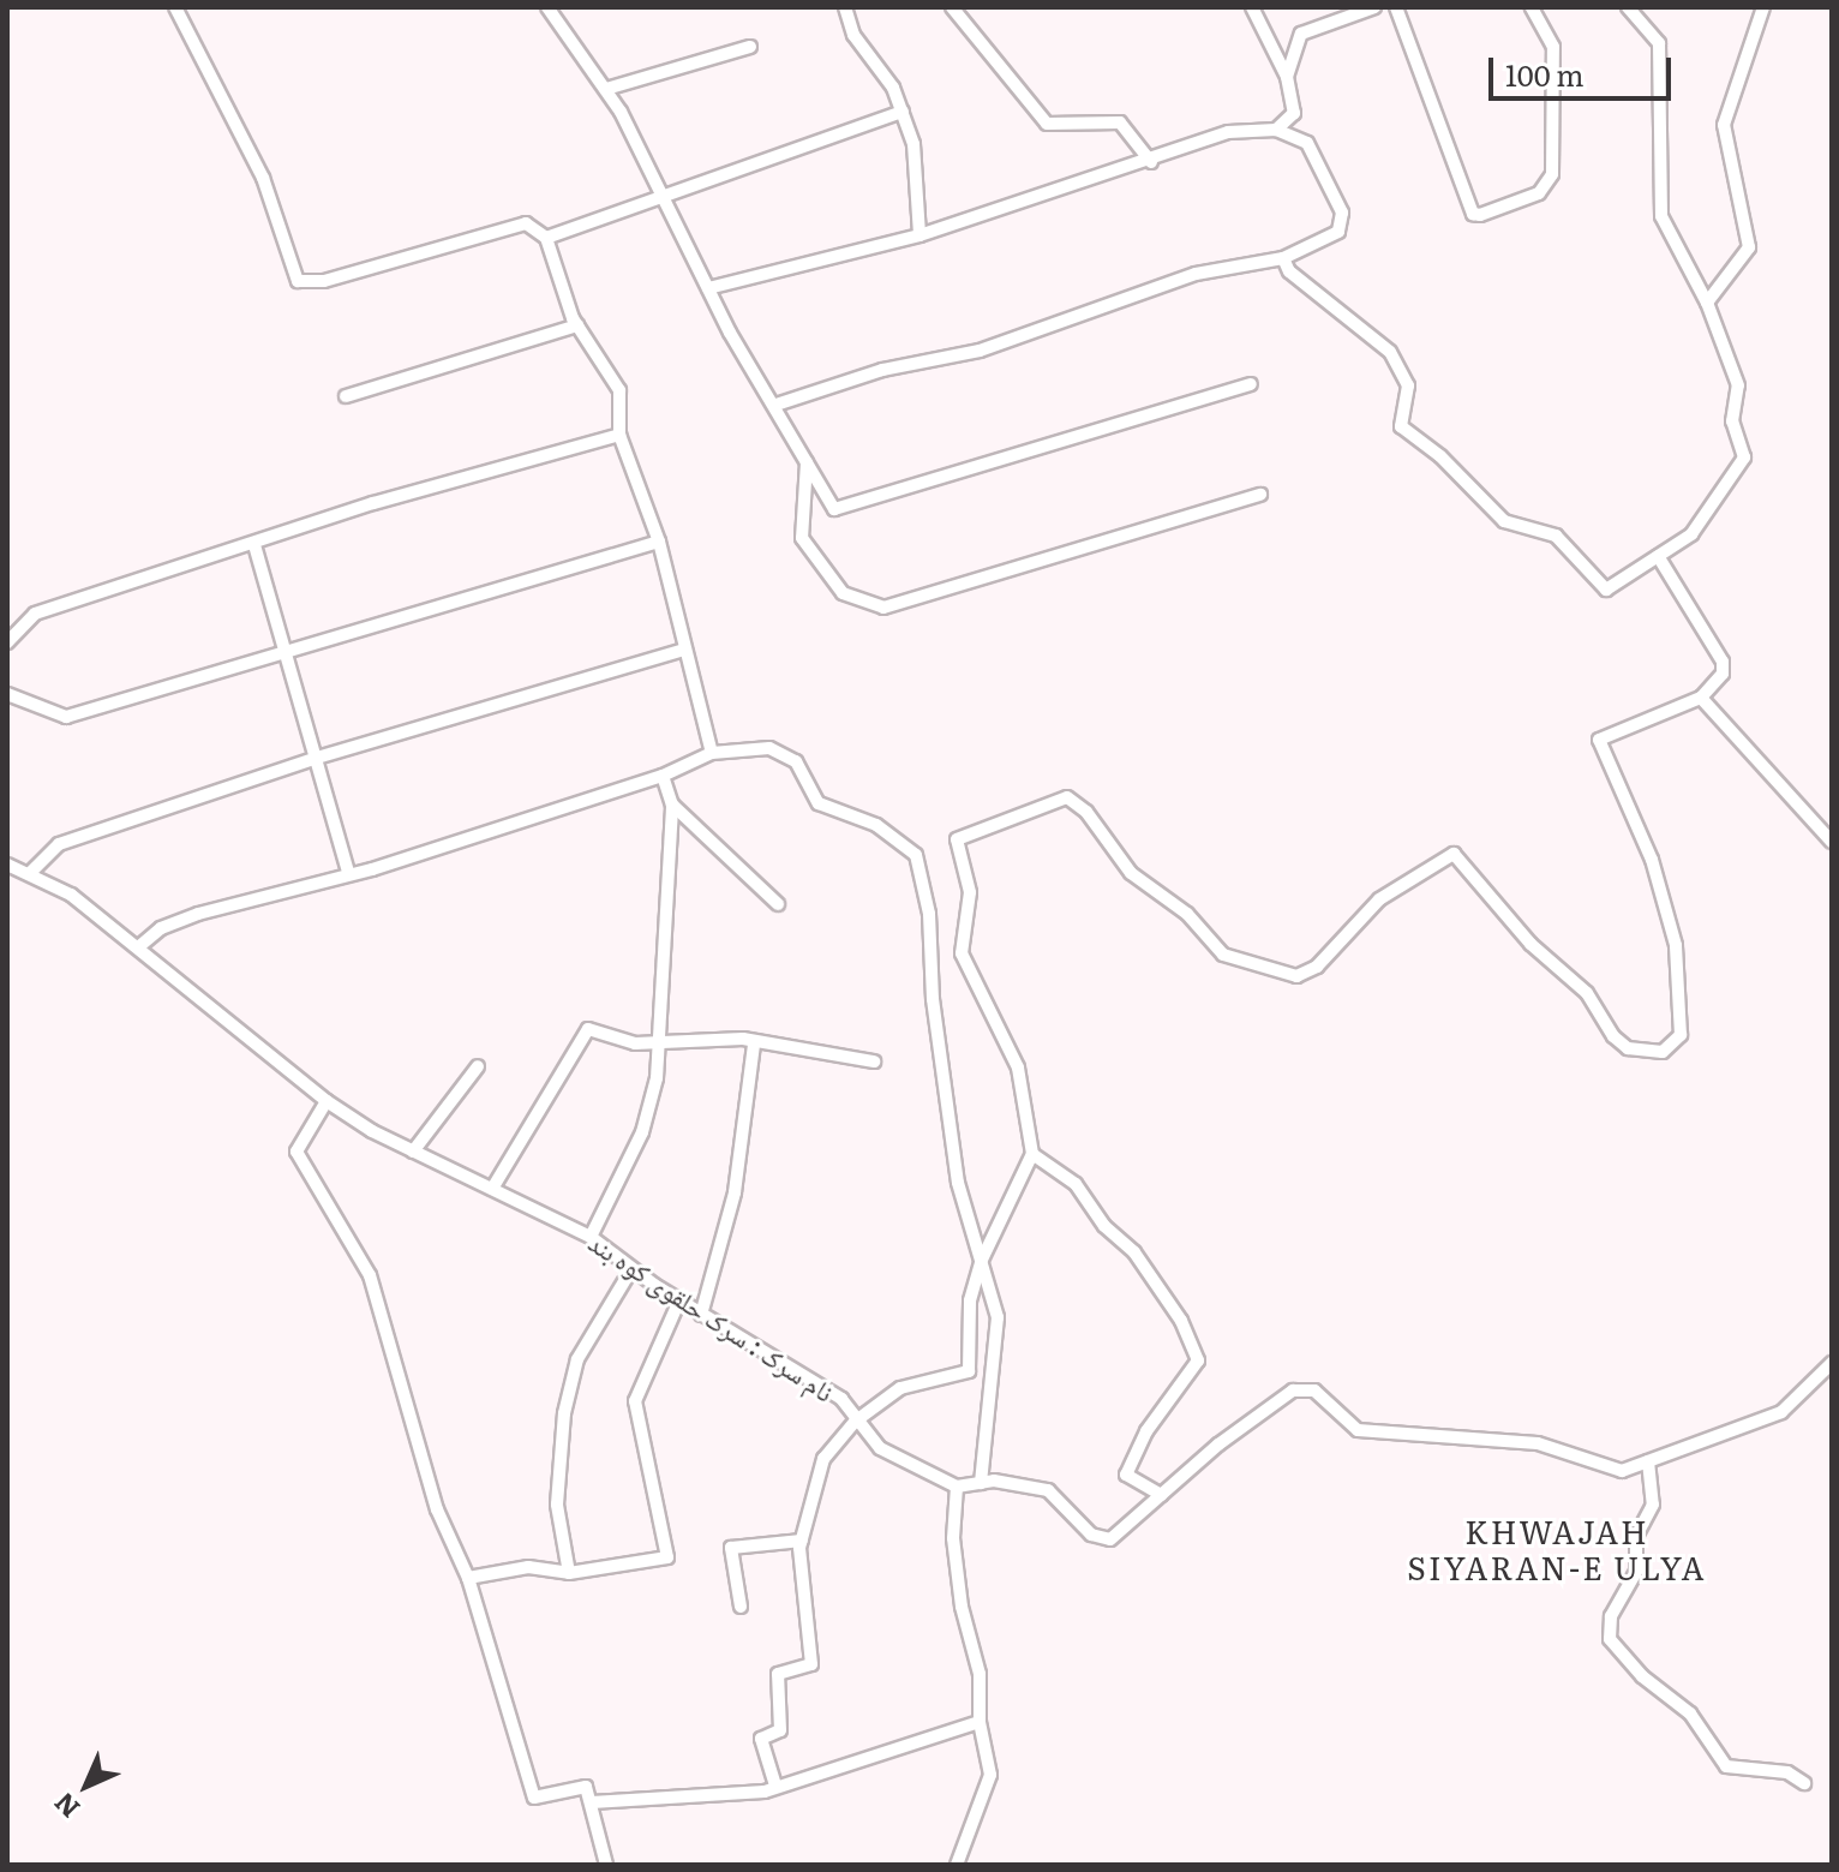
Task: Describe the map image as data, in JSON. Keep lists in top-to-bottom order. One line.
{"streets":{"street":["نام سرک : سرک حلقوی کوه بند"]},"districts":["KHWAJAH SIYARAN-E ULYA"],"scale_bar":"100 m","north":"bottom left"}
